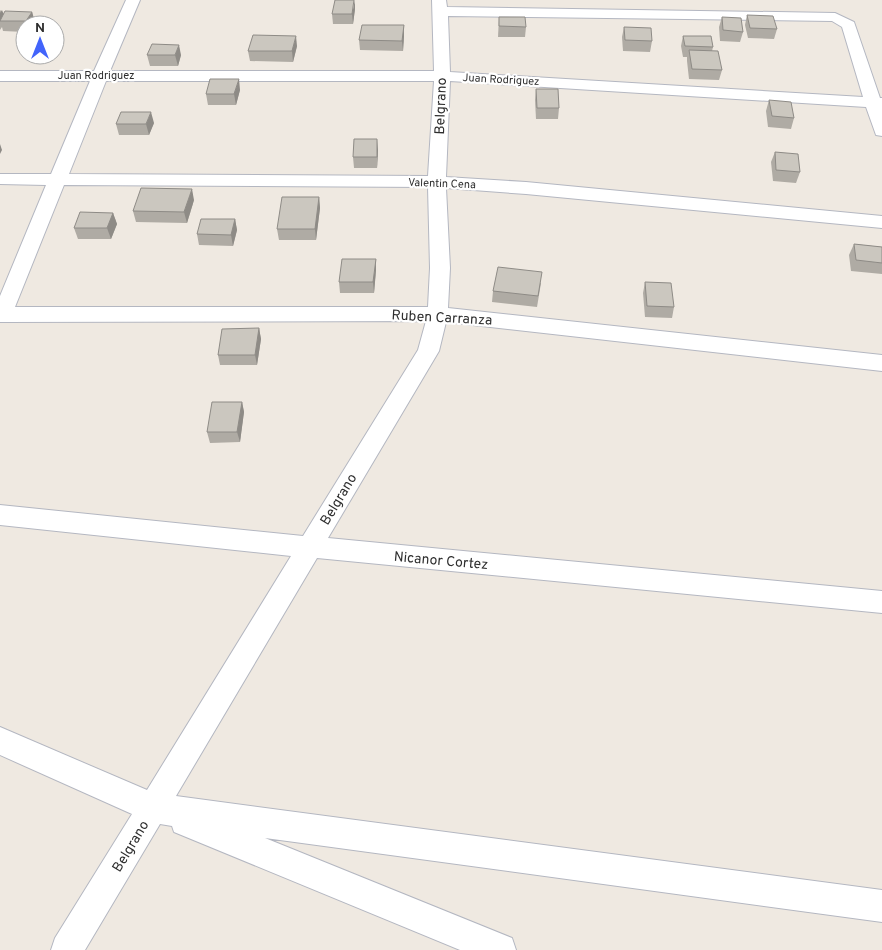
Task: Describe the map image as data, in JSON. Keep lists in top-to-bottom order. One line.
{"streets":{"street":["Juan Rodriguez","Belgrano","Valentin Cena","Ruben Carranza","Nicanor Cortez"]},"crossings":[["Juan Rodriguez","Belgrano"],["Belgrano","Valentin Cena"],["Belgrano","Ruben Carranza"],["Belgrano","Nicanor Cortez"]],"north":"top"}
